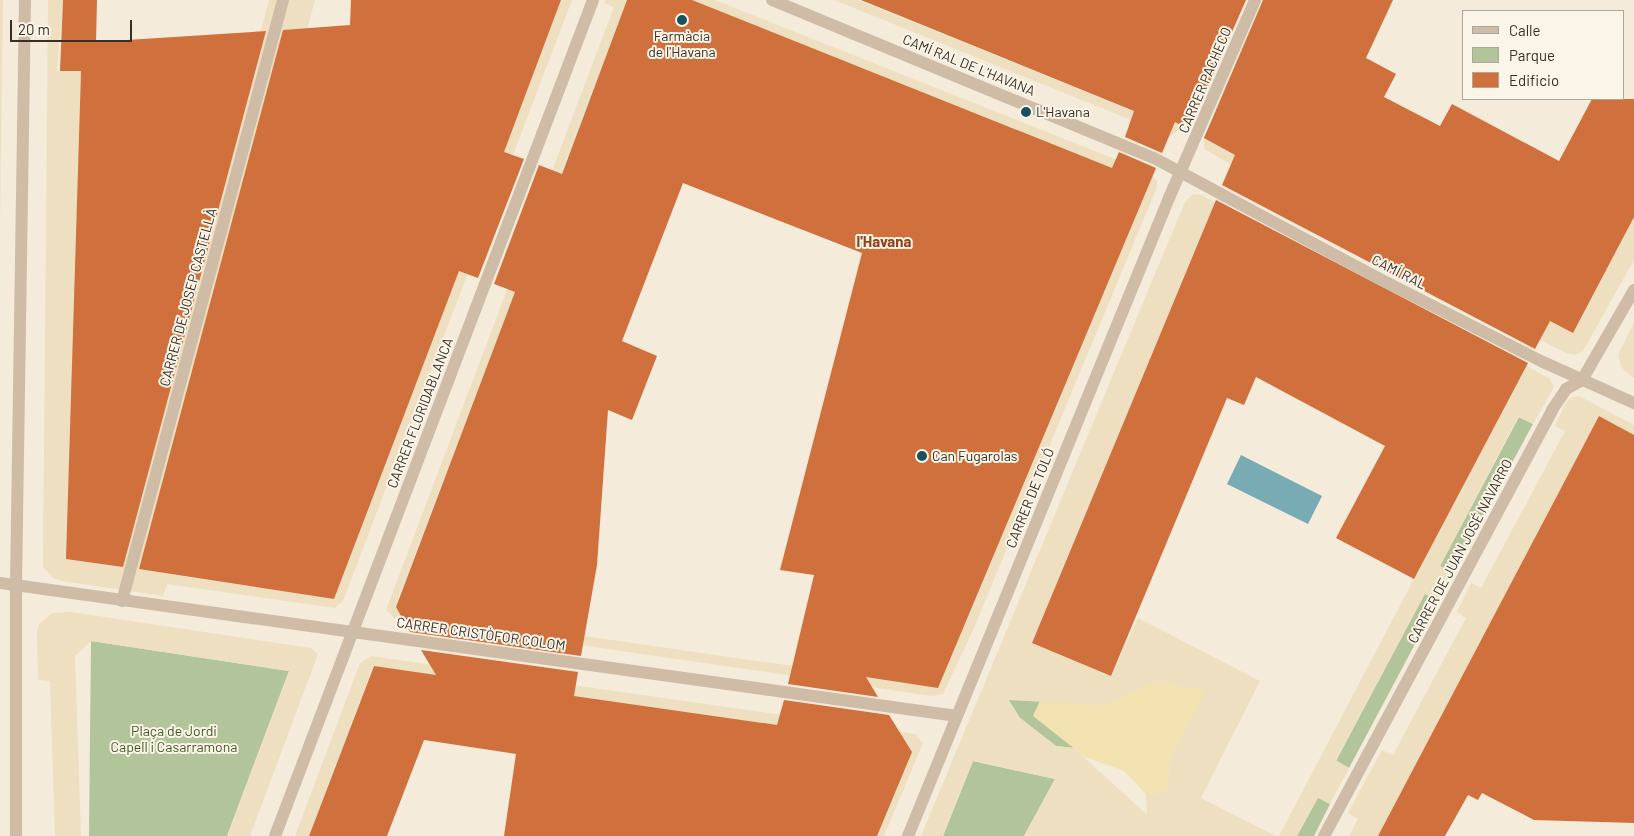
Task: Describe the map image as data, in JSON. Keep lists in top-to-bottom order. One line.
{"streets":{"street":["CAMÍ RAL DE L'HAVANA","CARRER PACHECO","CAMÍ RAL","CARRER DE JOSEP CASTELLÀ","CARRER FLORIDABLANCA","CARRER DE TOLÓ","CARRER DE JUAN JOSÉ NAVARRO","CARRER CRISTÒFOR COLOM"]},"crossings":[["CAMÍ RAL DE L'HAVANA","CAMÍ RAL"],["CARRER PACHECO","CAMÍ RAL"],["CARRER PACHECO","CARRER DE TOLÓ"],["CAMÍ RAL","CARRER DE TOLÓ"],["CAMÍ RAL","CARRER DE JUAN JOSÉ NAVARRO"],["CARRER DE JOSEP CASTELLÀ","CARRER CRISTÒFOR COLOM"],["CARRER FLORIDABLANCA","CARRER CRISTÒFOR COLOM"],["CARRER DE TOLÓ","CARRER CRISTÒFOR COLOM"]],"districts":["l'Havana"],"parks":["Plaça de Jordi Capell i Casarramona"],"places":["Farmàcia de l'Havana","L'Havana","Can Fugarolas"],"legend":["Calle","Parque","Edificio"],"scale_bar":"20 m"}
